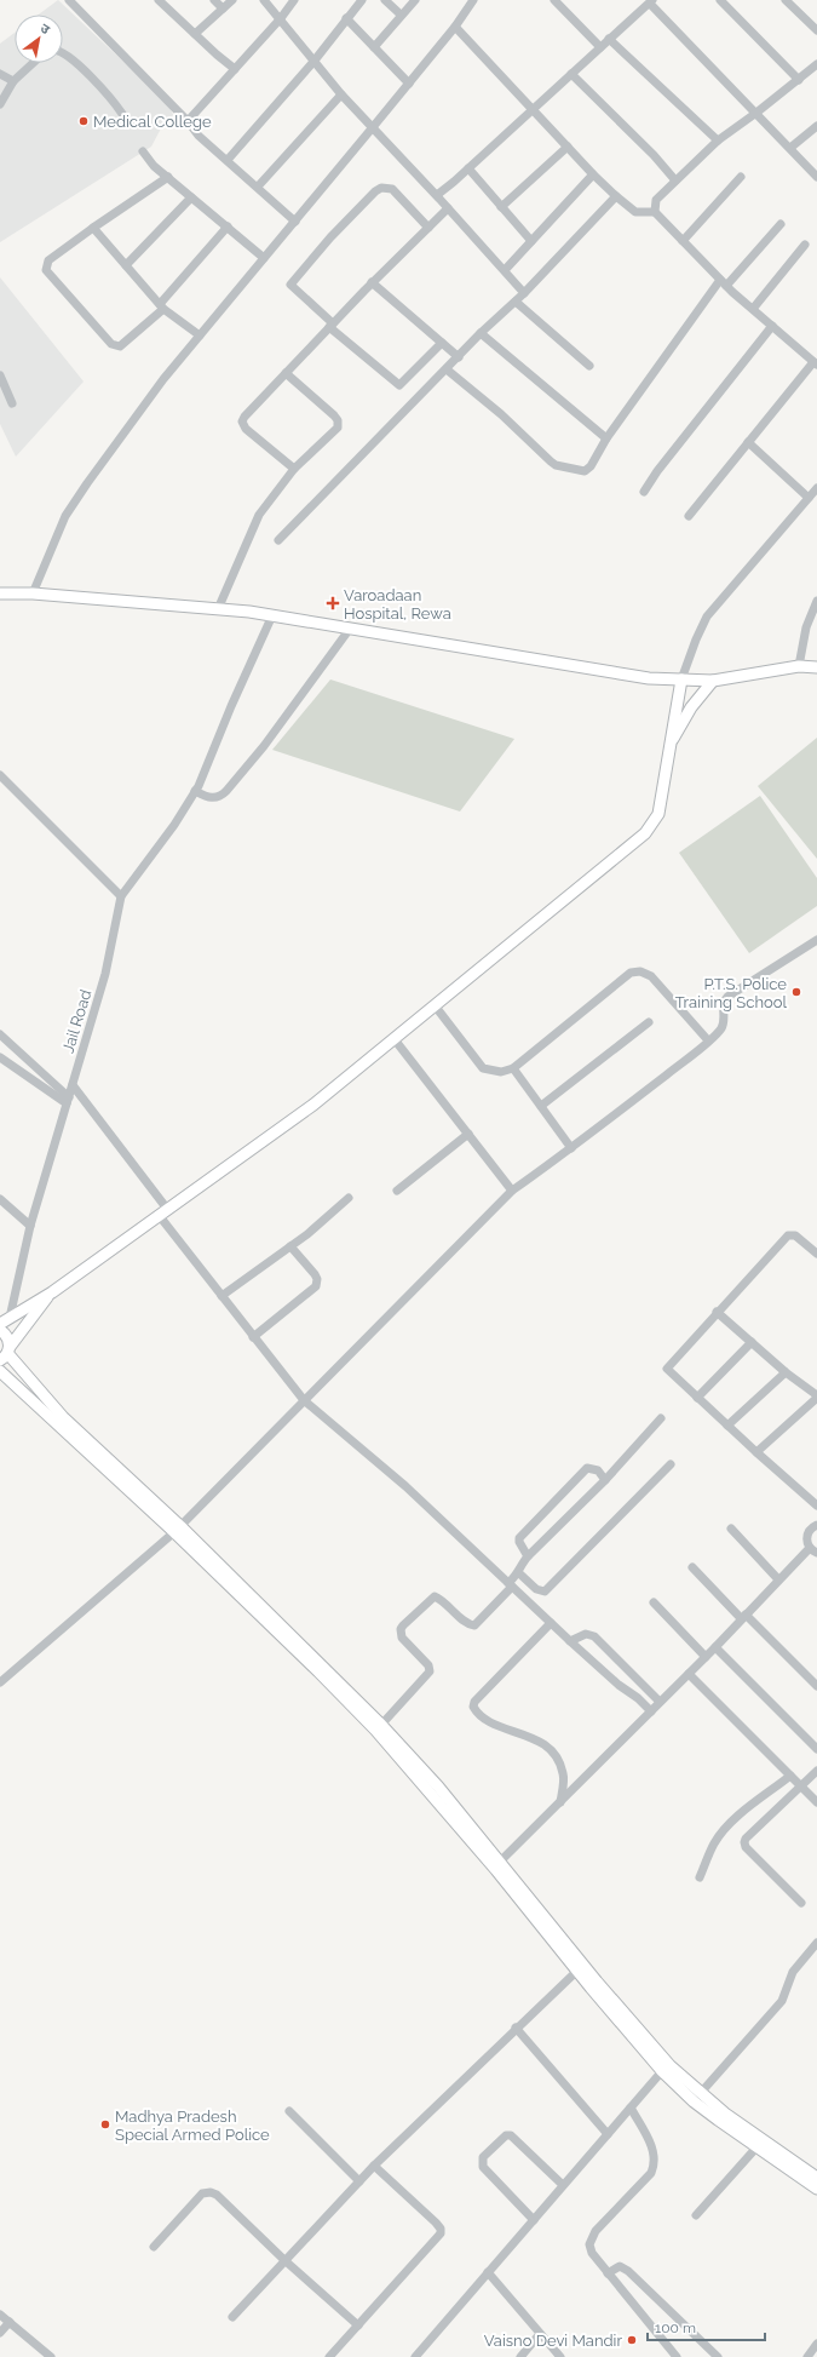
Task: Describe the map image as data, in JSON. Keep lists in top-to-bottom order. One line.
{"streets":{"street":["Jail Road"]},"places":{"other":["Medical College","P.T.S. Police Training School","Madhya Pradesh Special Armed Police","Vaisno Devi Mandir"],"health":["Varoadaan Hospital, Rewa"]},"scale_bar":"100 m","north":"top right"}
